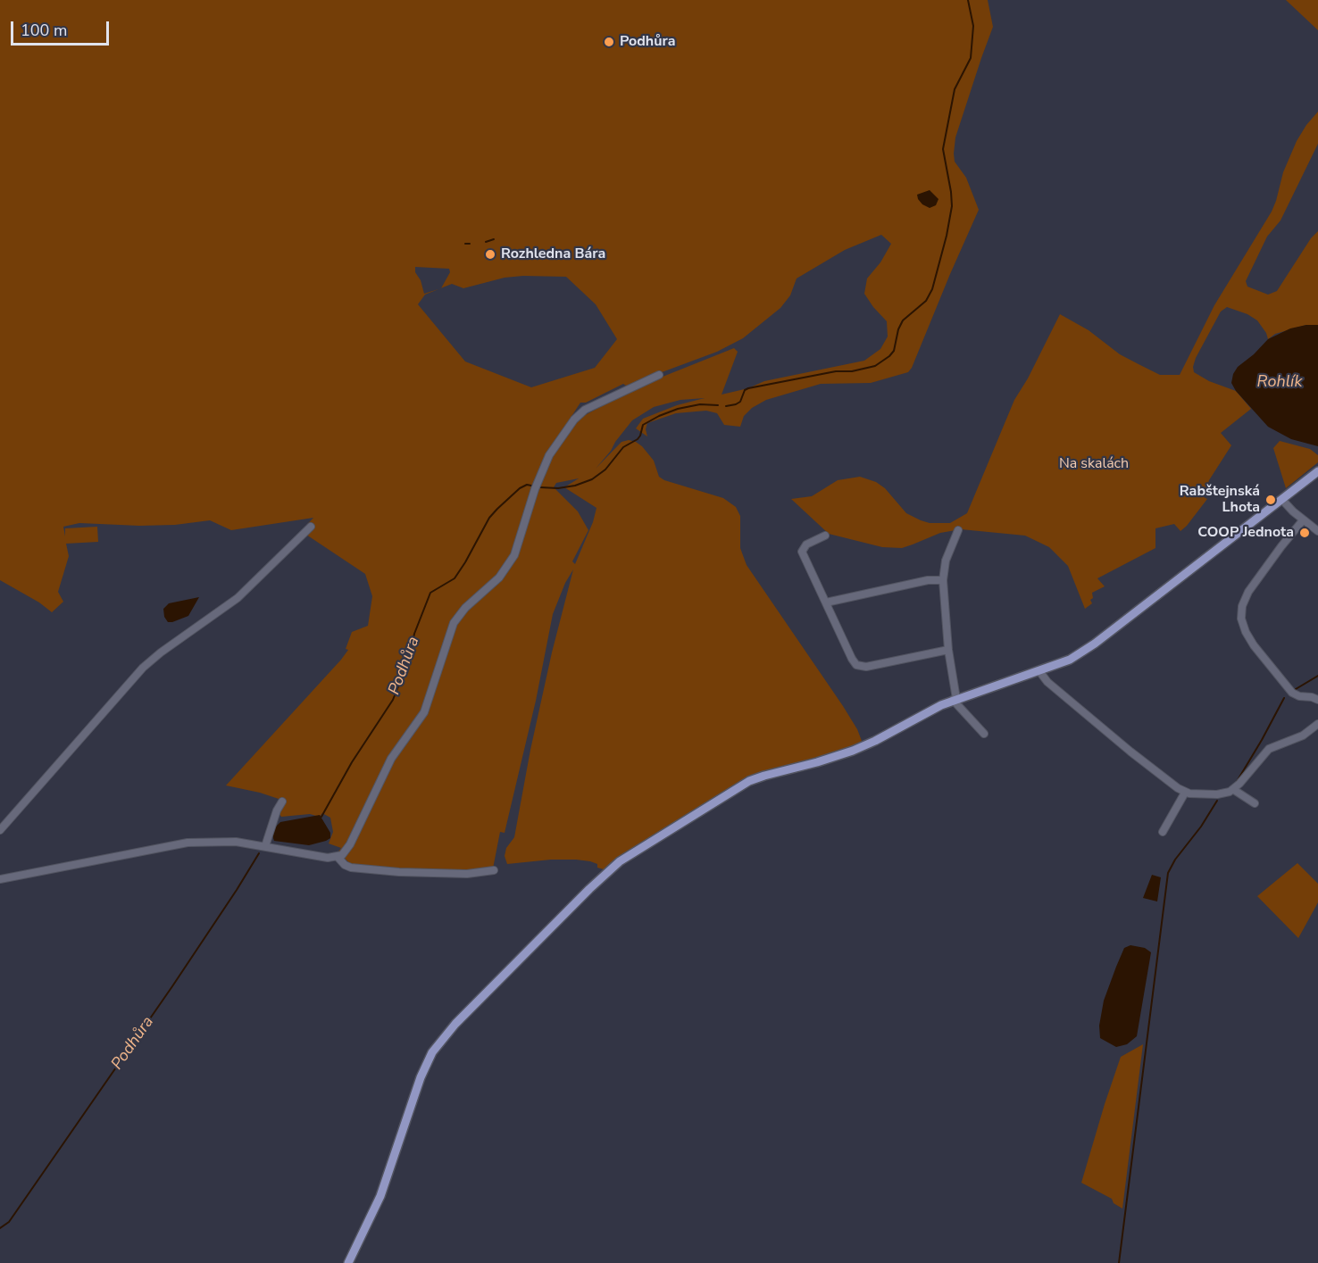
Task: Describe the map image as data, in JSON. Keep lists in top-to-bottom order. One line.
{"water":["Rohlík","Podhůra"],"parks":["Na skalách"],"places":["Podhůra","Rozhledna Bára","Rabštejnská Lhota","COOP Jednota"],"scale_bar":"100 m"}
